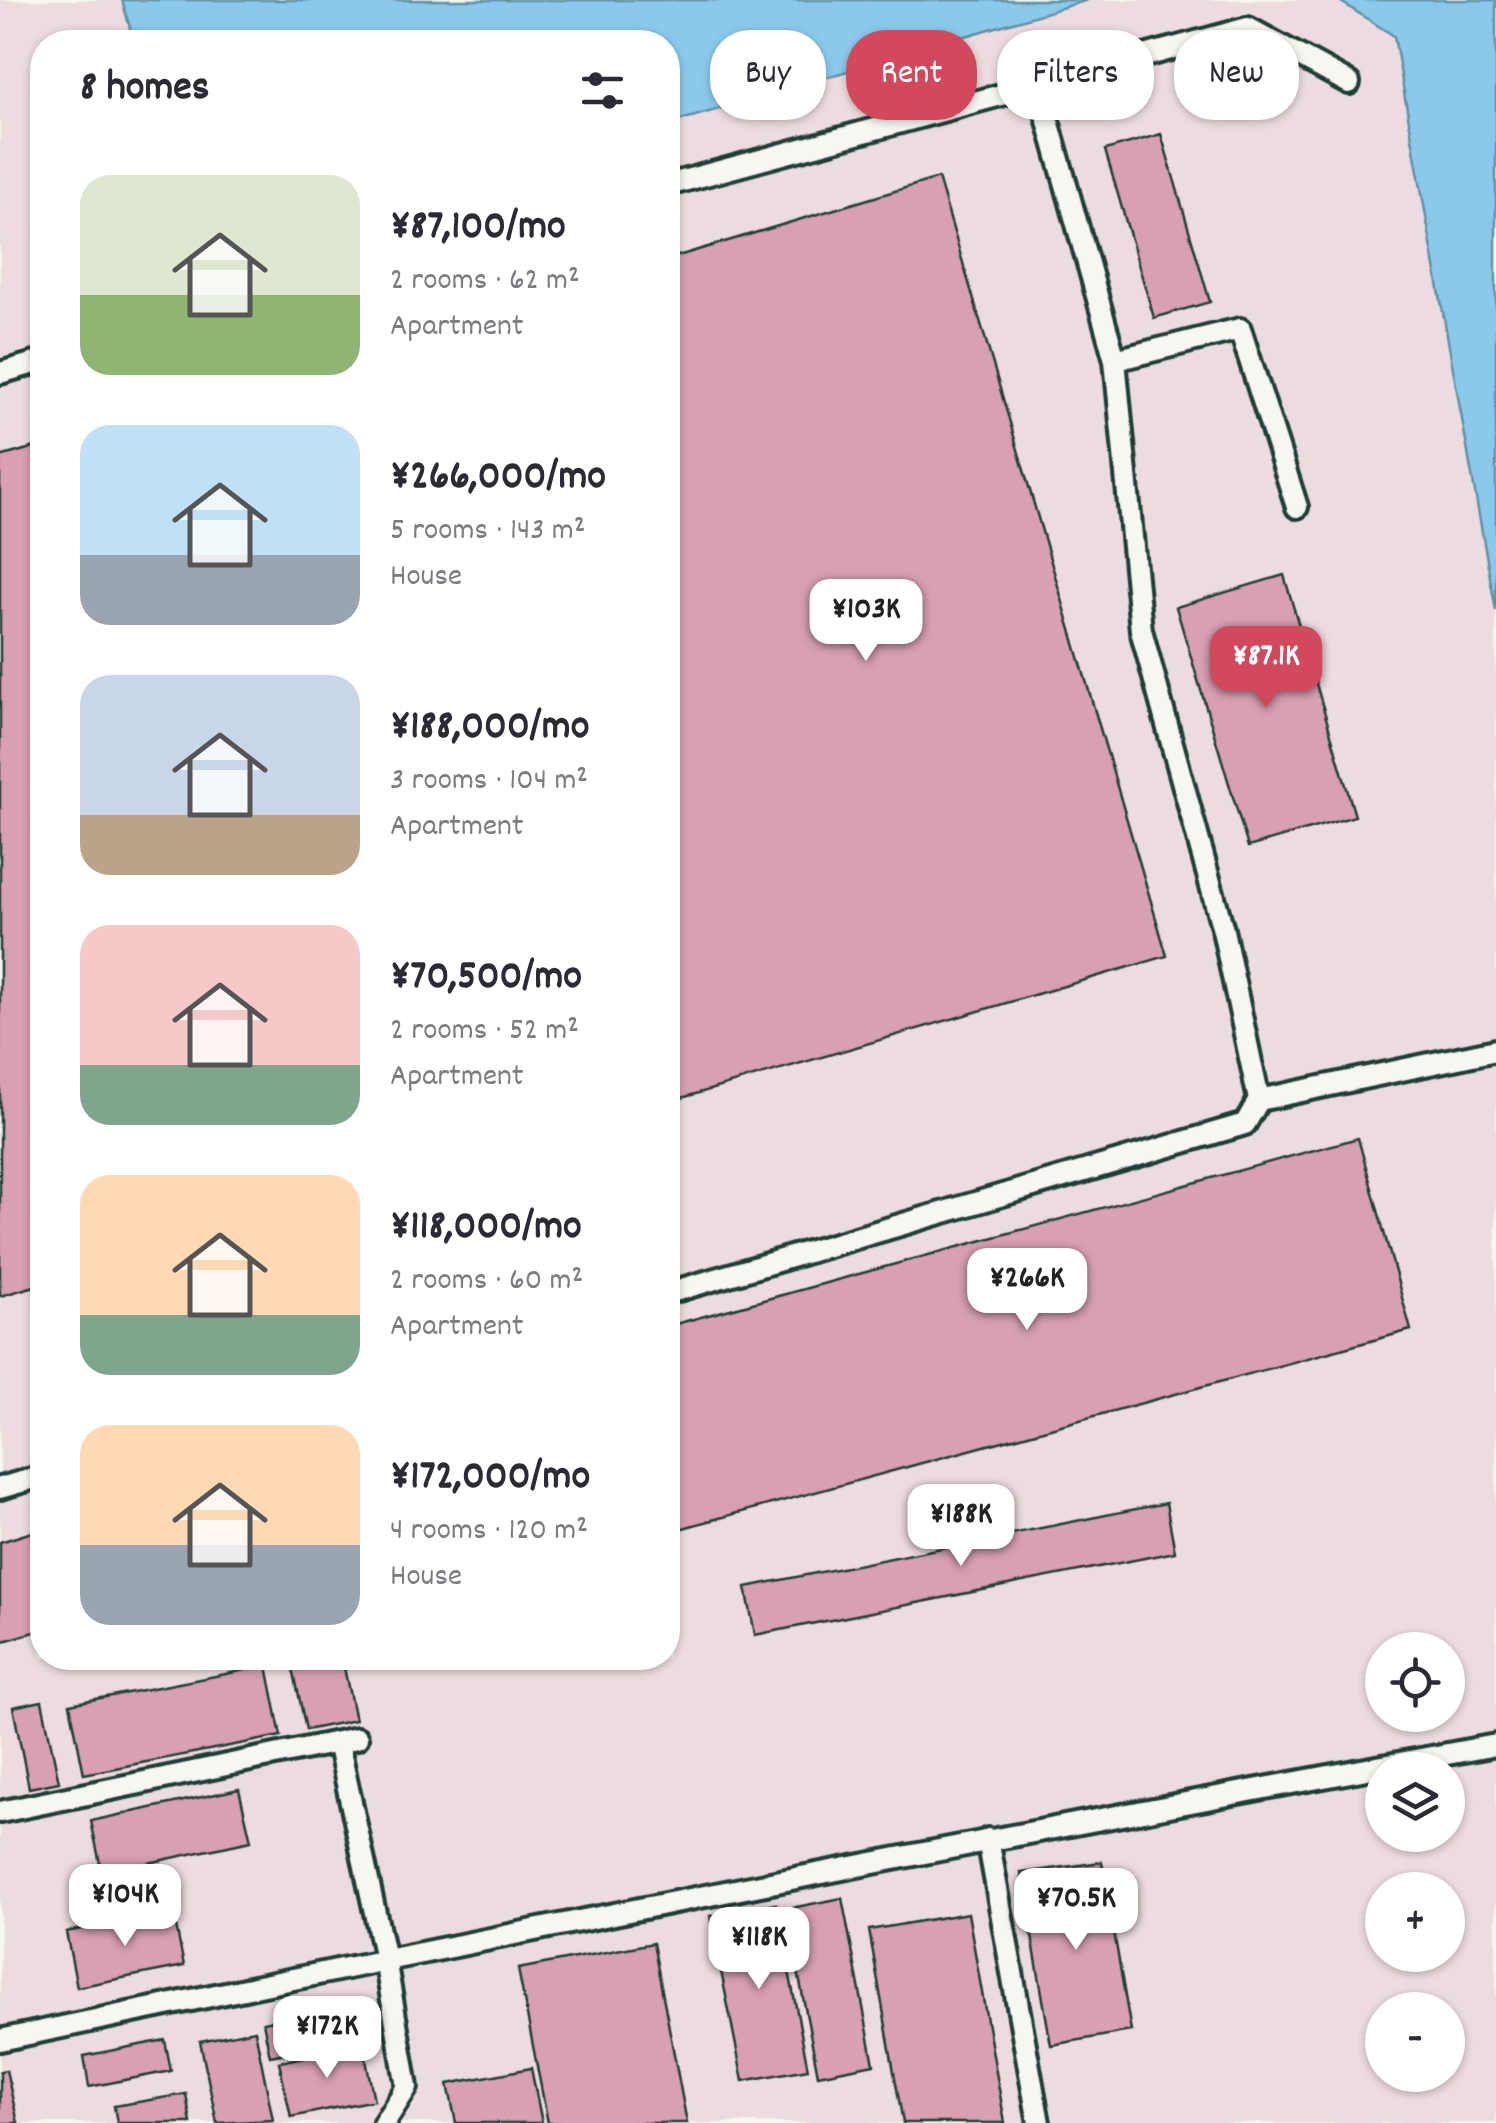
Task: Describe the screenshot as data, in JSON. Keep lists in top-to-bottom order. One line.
{"page":{"chip":["Buy","Rent","Filters","New"],"heading":"8 homes","list":[{"name":"¥87,100/mo","note":"2 rooms · 62 m² · Apartment"},{"name":"¥266,000/mo","note":"5 rooms · 143 m² · House"},{"name":"¥188,000/mo","note":"3 rooms · 104 m² · Apartment"},{"name":"¥70,500/mo","note":"2 rooms · 52 m² · Apartment"},{"name":"¥118,000/mo","note":"2 rooms · 60 m² · Apartment"},{"name":"¥172,000/mo","note":"4 rooms · 120 m² · House"}],"price":["¥103K","¥87.1K","¥266K","¥188K","¥104K","¥70.5K","¥118K","¥172K"],"map_buttons":["+","−"]}}
